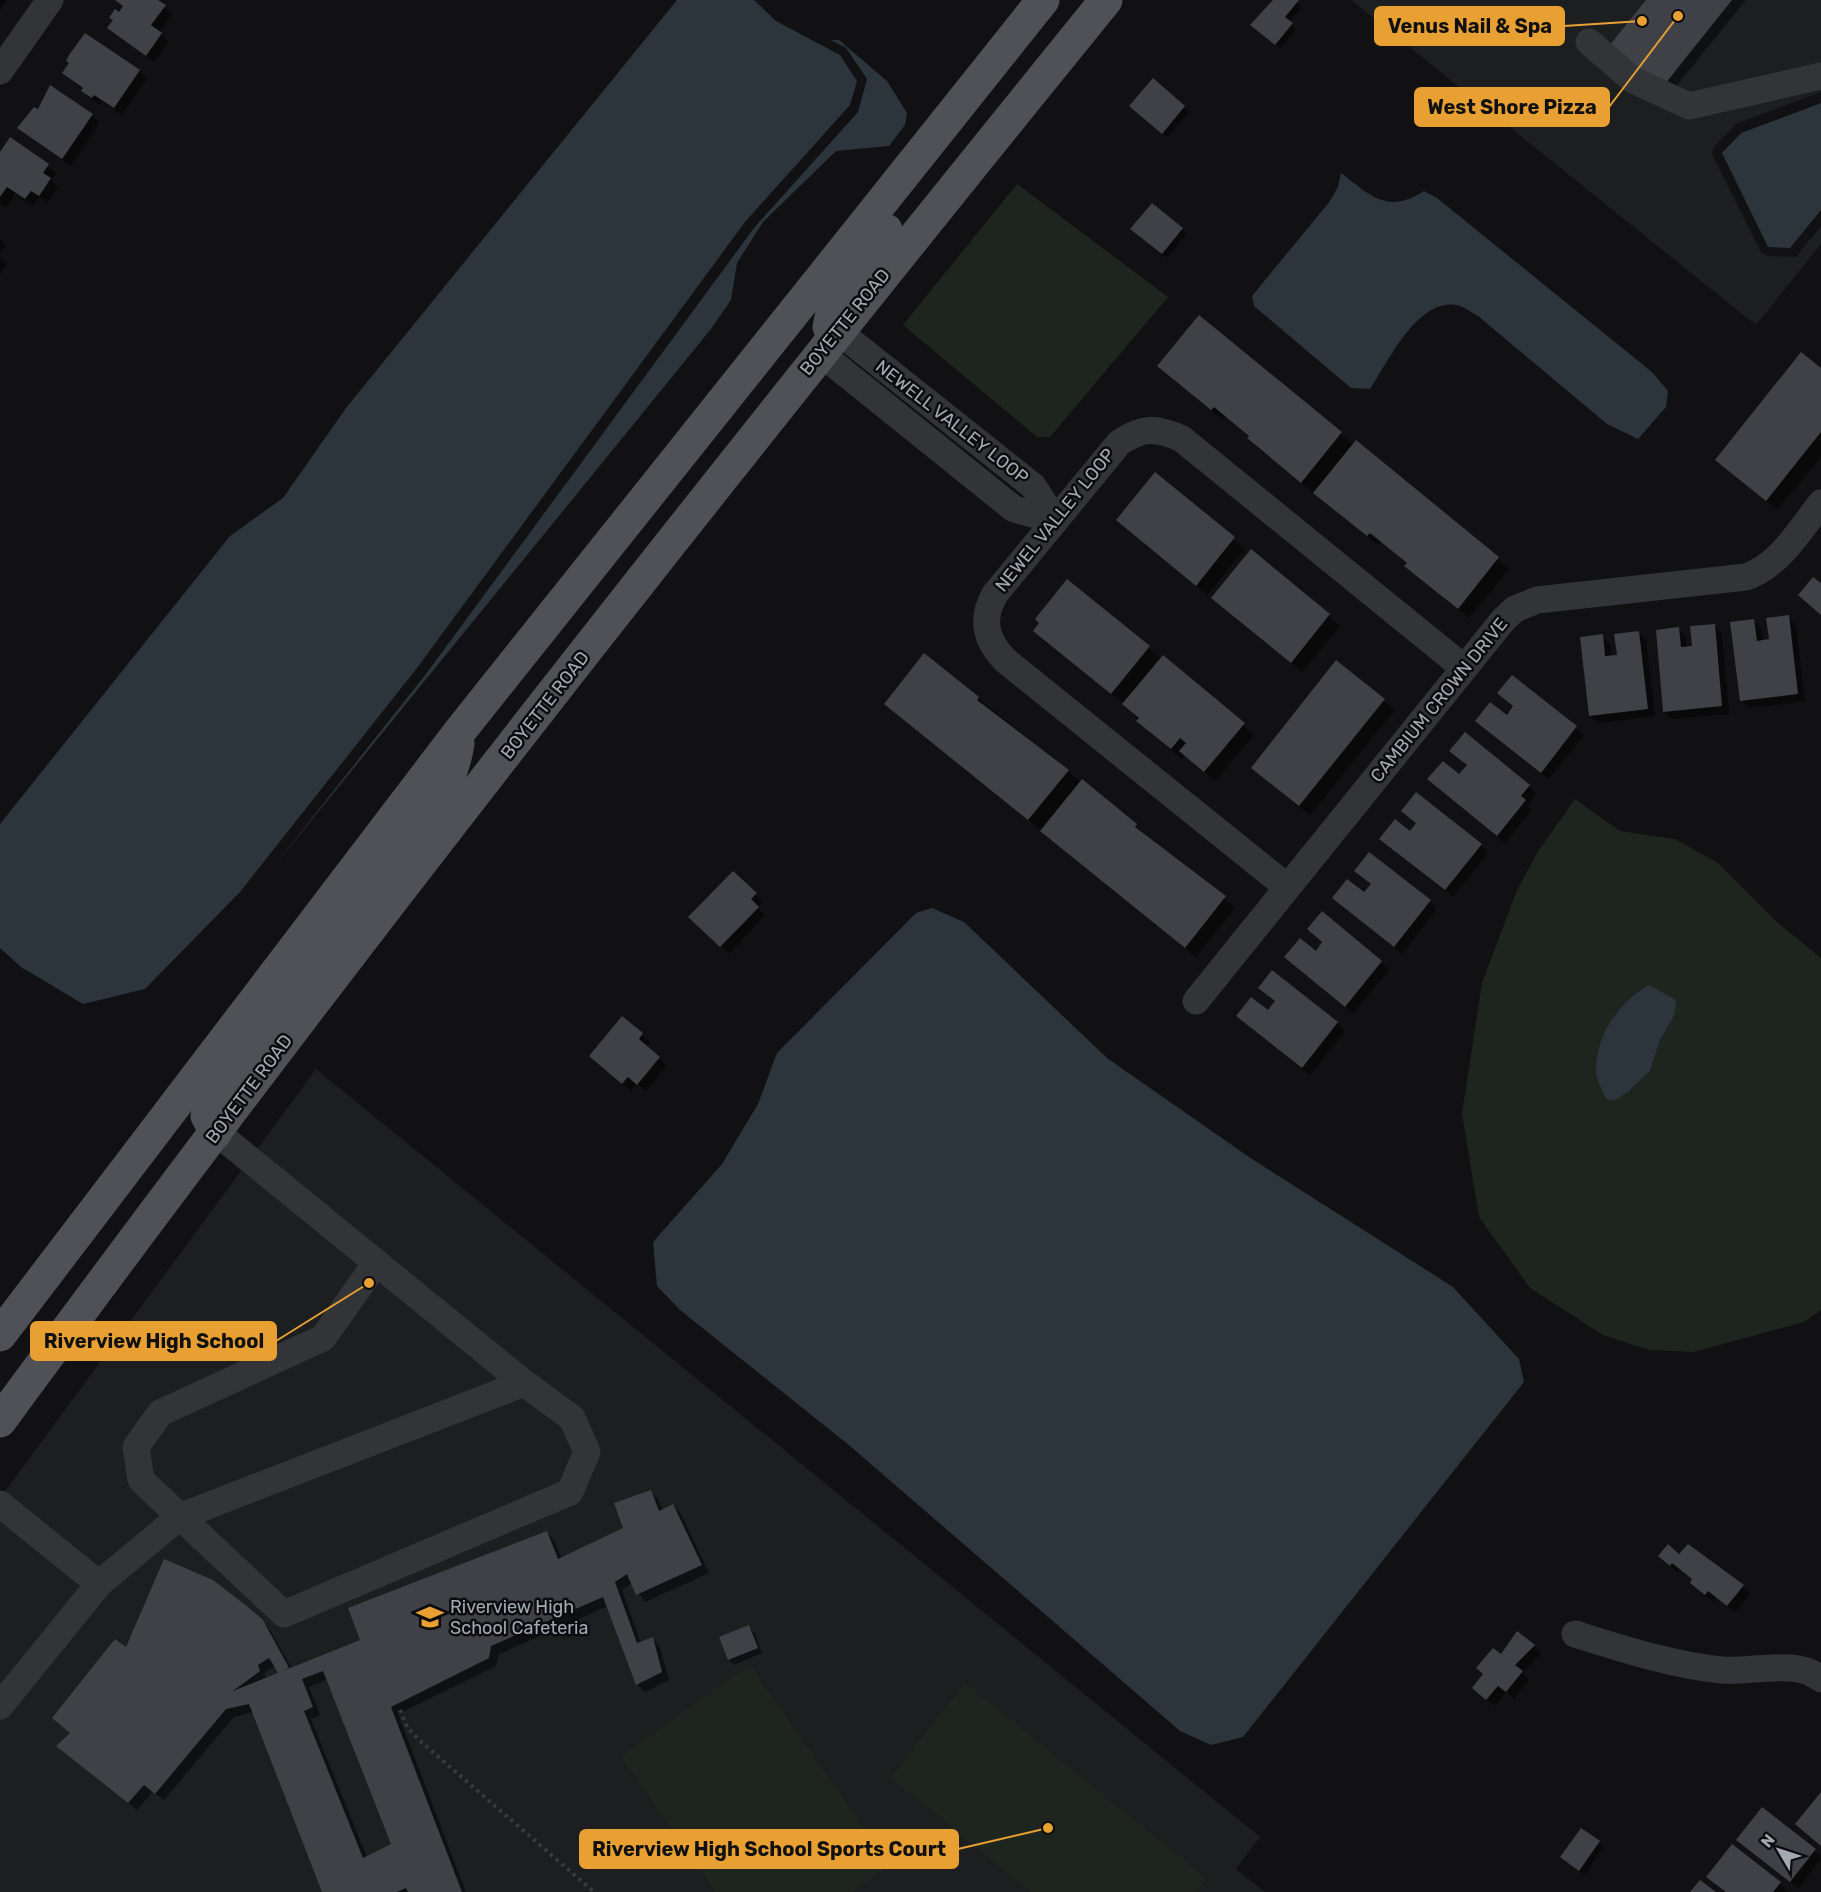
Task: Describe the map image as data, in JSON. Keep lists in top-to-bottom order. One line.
{"streets":{"main road":["BOYETTE ROAD"],"street":["NEWELL VALLEY LOOP","NEWEL VALLEY LOOP","CAMBIUM CROWN DRIVE"]},"crossings":[["BOYETTE ROAD","NEWELL VALLEY LOOP"],["NEWELL VALLEY LOOP","NEWEL VALLEY LOOP"],["NEWEL VALLEY LOOP","CAMBIUM CROWN DRIVE"]],"places":{"other":["West Shore Pizza","Venus Nail & Spa","Riverview High School","Riverview High School Sports Court"],"school or university":["Riverview High School Cafeteria"]},"north":"top left"}
